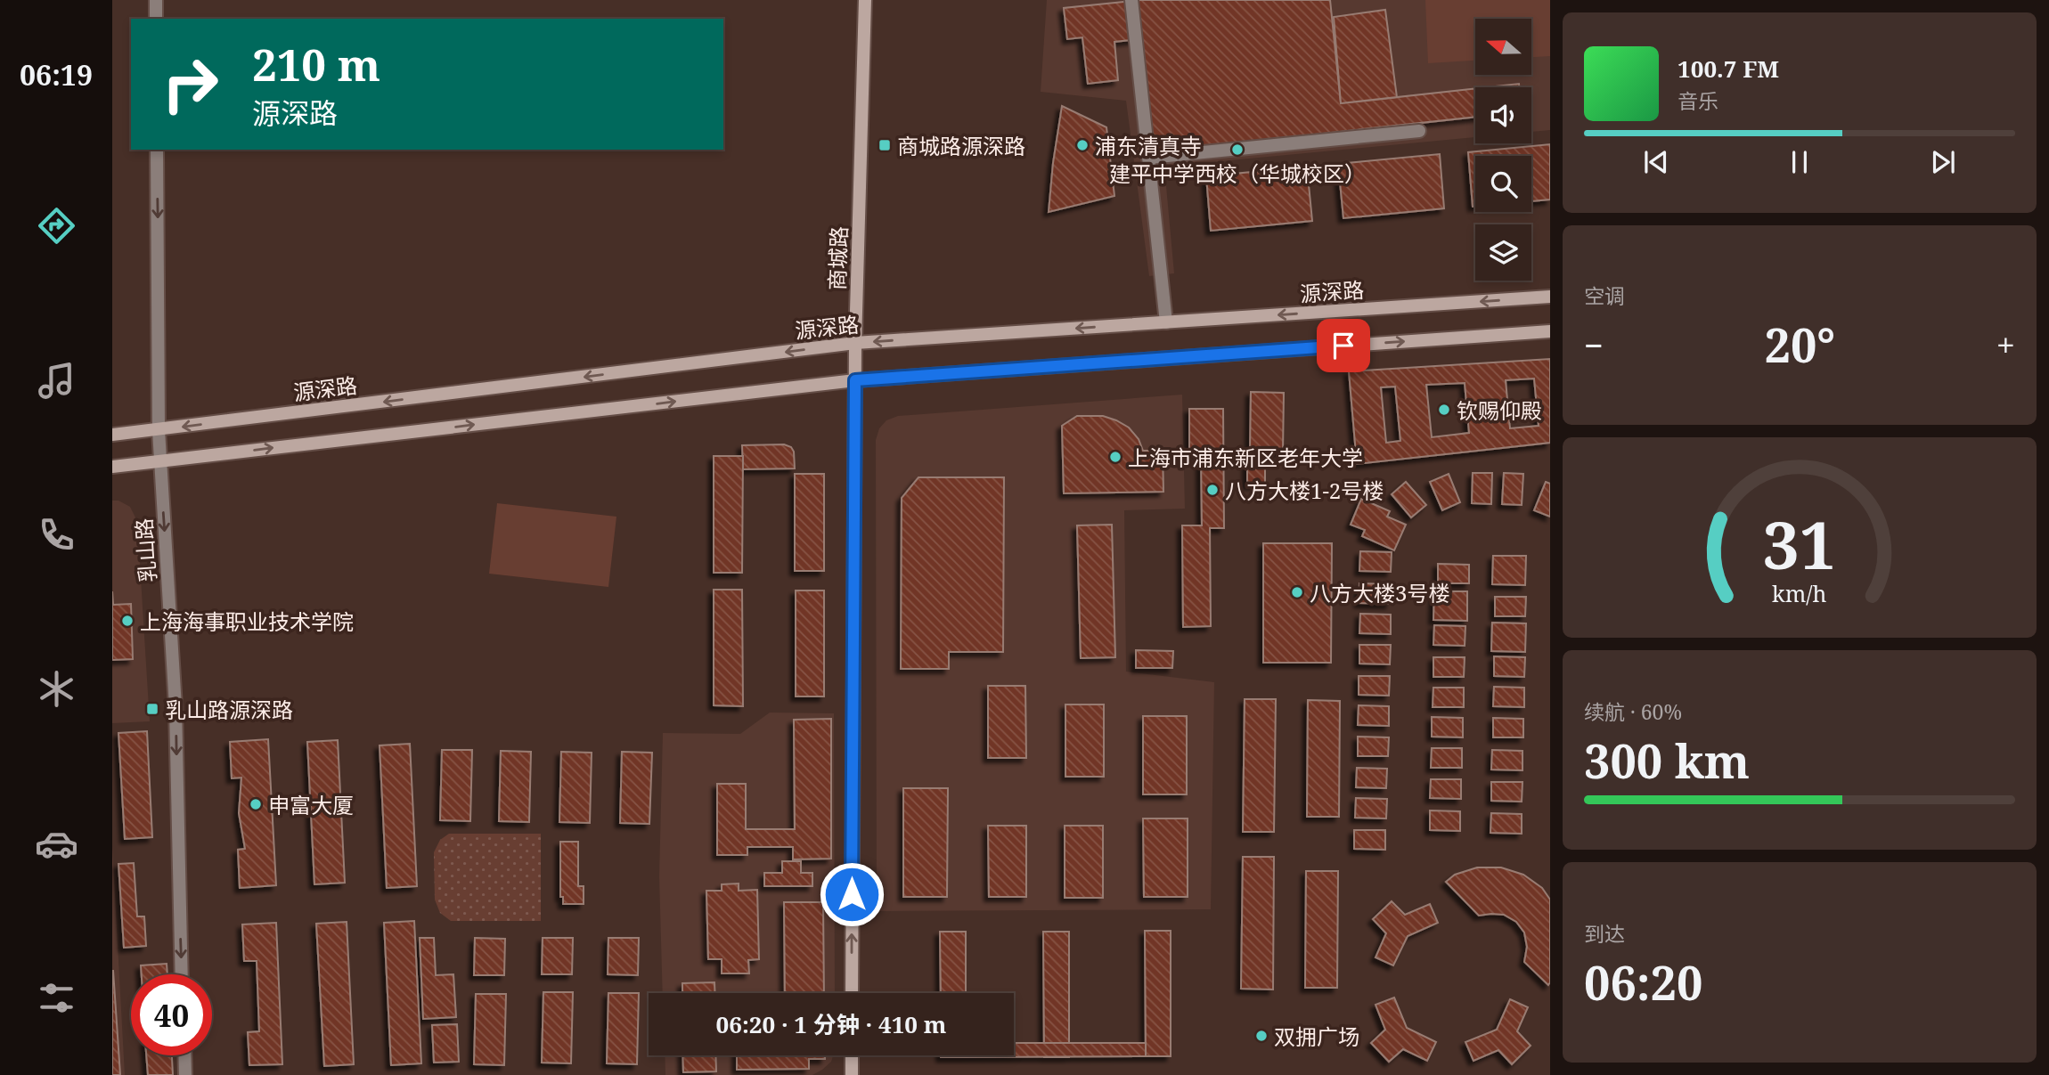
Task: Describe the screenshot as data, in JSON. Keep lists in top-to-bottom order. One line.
{"streets":{"main road":["商城路","源深路"],"street":["乳山路"]},"crossings":[["商城路","源深路"],["源深路","乳山路"]],"one_way":["商城路","乳山路"],"places":{"transit":["商城路源深路","乳山路源深路"],"other":["浦东清真寺","建平中学西校（华城校区）","钦赐仰殿","上海市浦东新区老年大学","八方大楼1-2号楼","八方大楼3号楼","上海海事职业技术学院","申富大厦","双拥广场"]},"north":"left","page":{"tabs":"06:19","turn":["210 m","源深路"],"song":["100.7 FM","音乐"],"tile":["空调",["续航 · 60%","300 km"],["到达","06:20"]],"heat":["−","20°","+"],"limit":"40","trip":"06:20 · 1 分钟 · 410 m","gauge":["31","km/h"]}}
